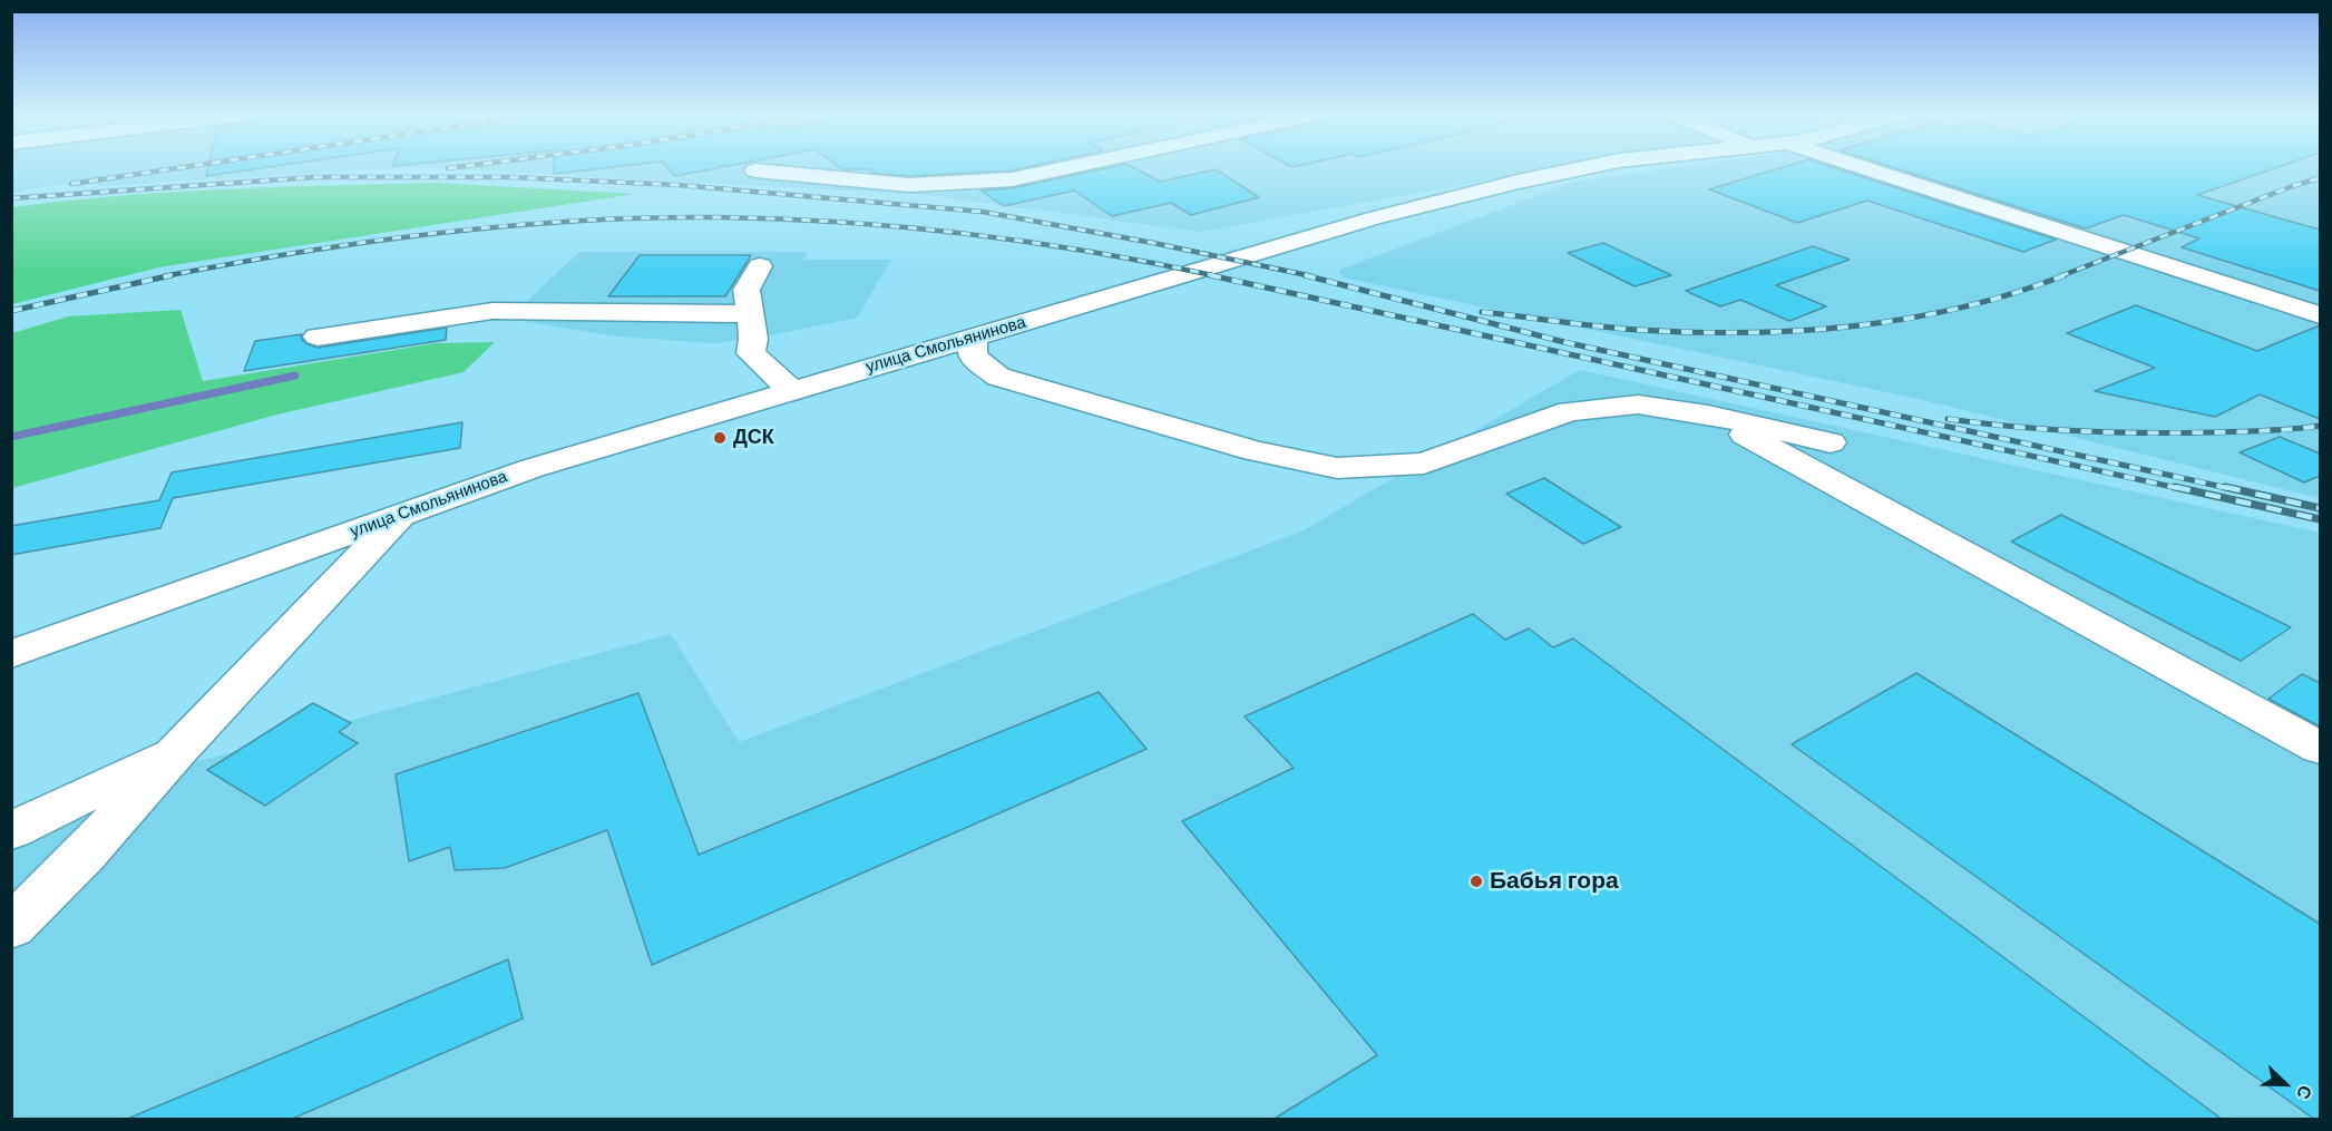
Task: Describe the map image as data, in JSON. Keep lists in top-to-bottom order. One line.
{"streets":{"street":["улица Смольянинова"]},"places":["ДСК","Бабья гора"],"north":"bottom right"}
